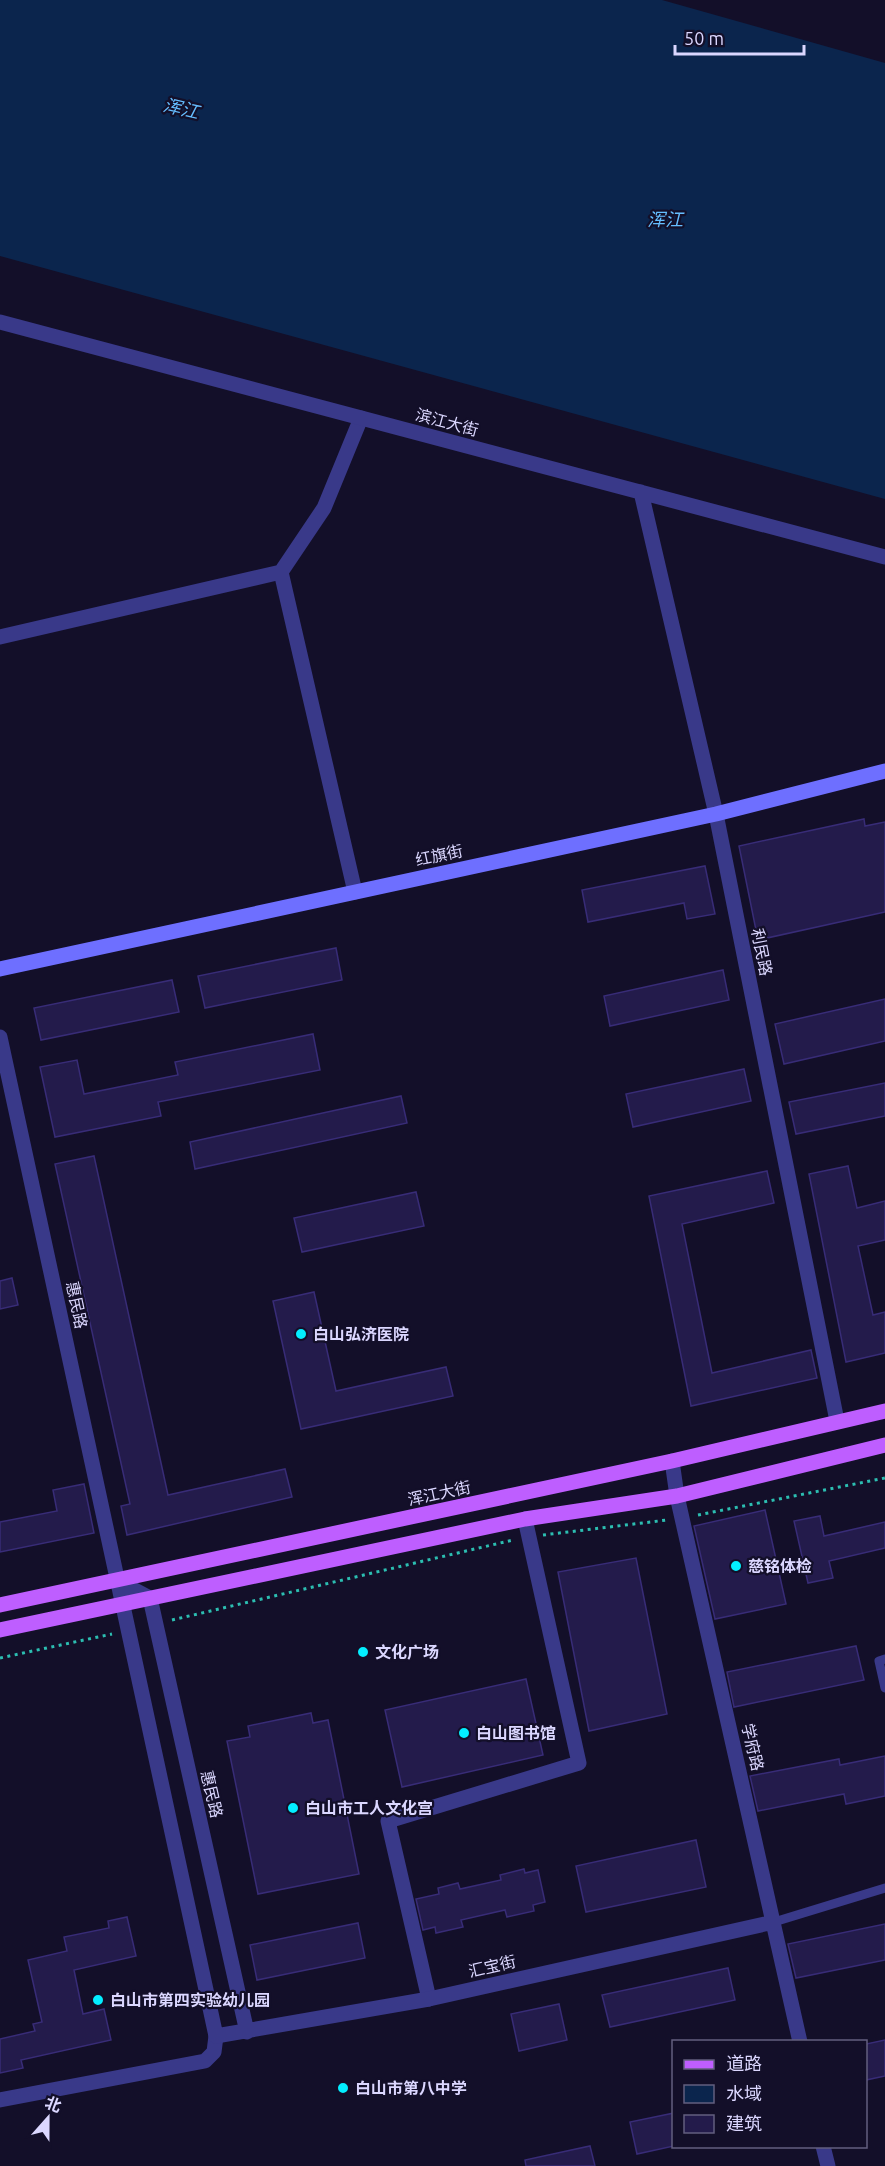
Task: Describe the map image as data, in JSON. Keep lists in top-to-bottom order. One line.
{"streets":{"main road":["红旗街","浑江大街"],"street":["滨江大街","利民路","惠民路","学府路","汇宝街"]},"crossings":[["滨江大街","利民路"],["红旗街","利民路"],["利民路","浑江大街"],["惠民路","浑江大街"],["惠民路","汇宝街"],["浑江大街","学府路"],["学府路","汇宝街"]],"water":["浑江"],"places":["白山弘济医院","慈铭体检","文化广场","白山图书馆","白山市工人文化宫","白山市第四实验幼儿园","白山市第八中学"],"legend":["道路","水域","建筑"],"scale_bar":"50 m","north":"top"}
